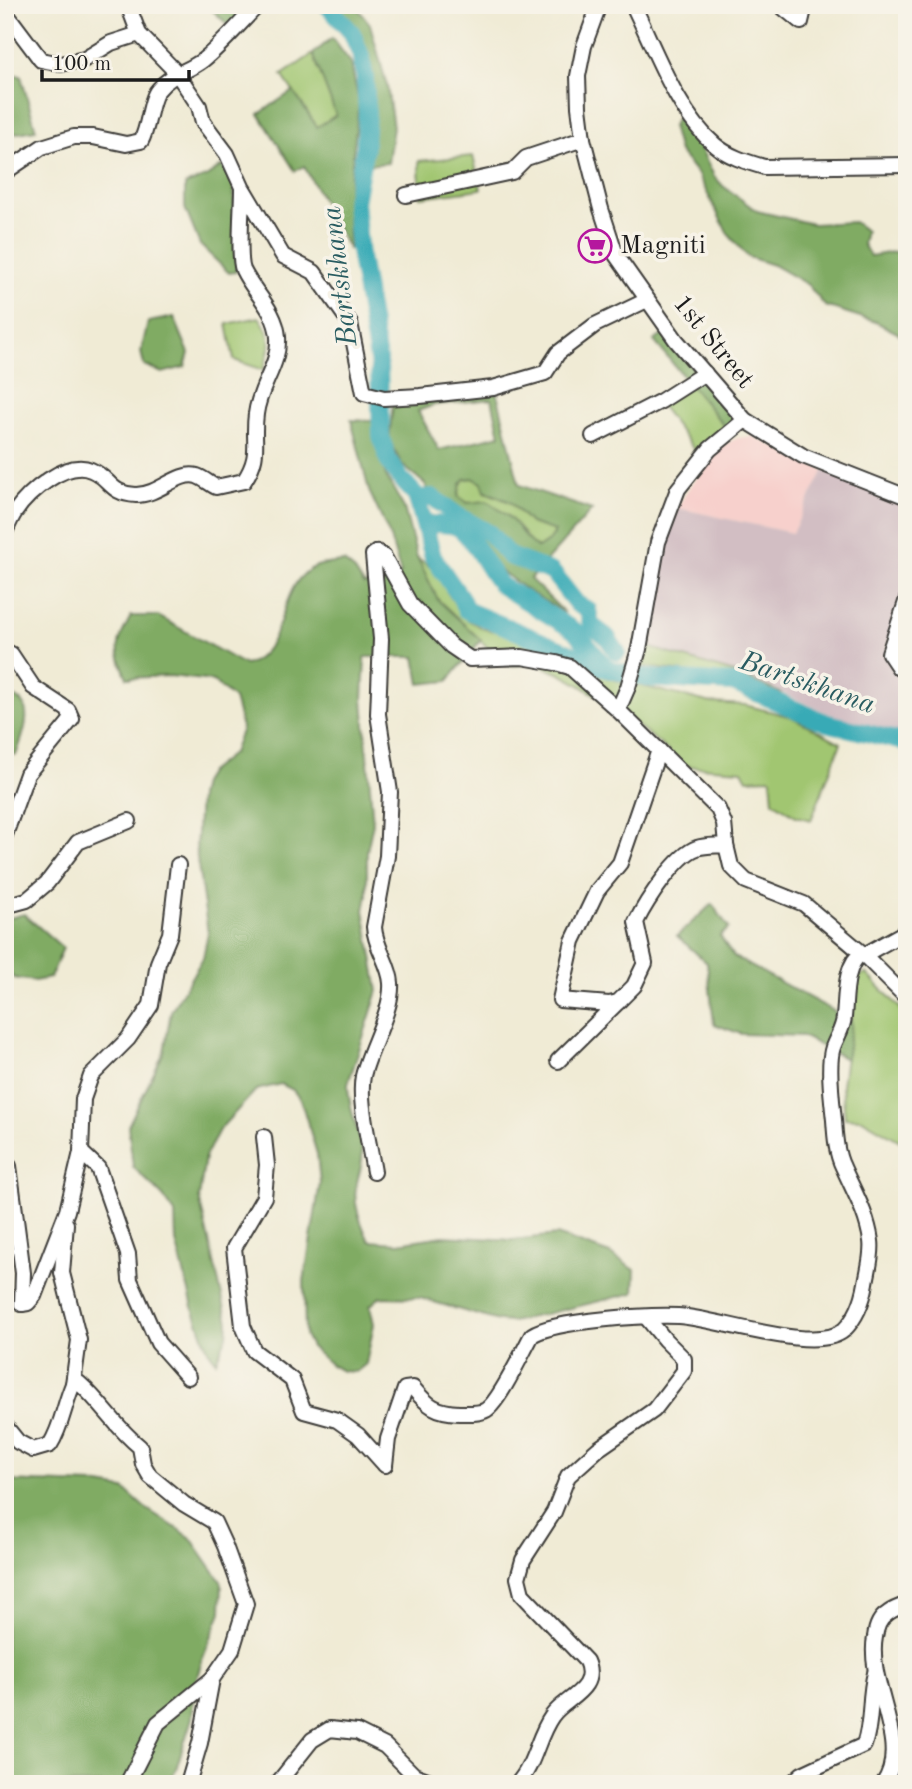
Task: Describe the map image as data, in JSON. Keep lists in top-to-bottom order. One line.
{"streets":{"street":["1st Street"]},"water":["Bartskhana"],"places":{"supermarket":["Magniti"]},"scale_bar":"100 m"}
